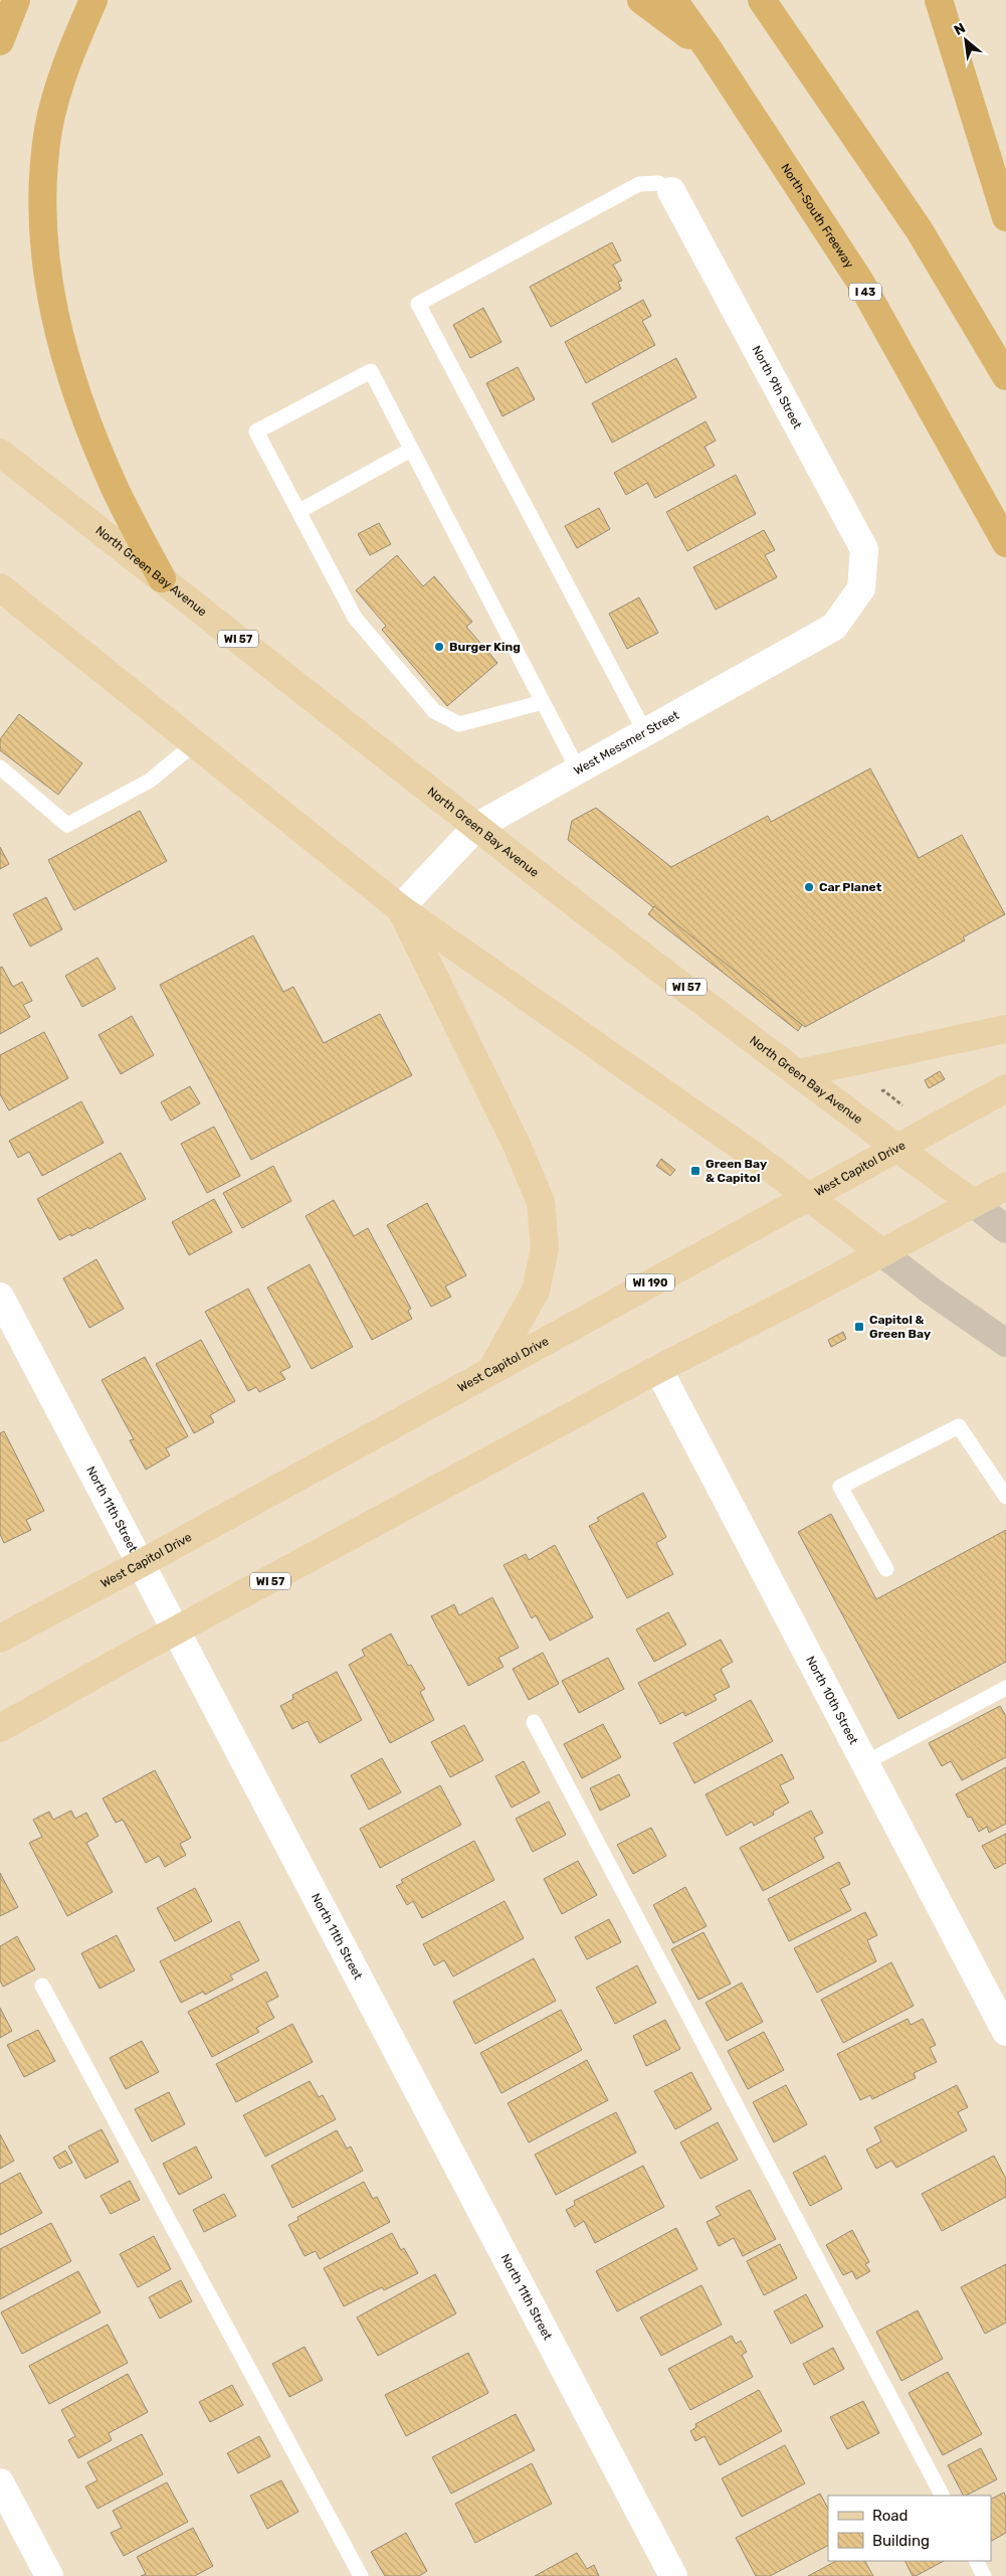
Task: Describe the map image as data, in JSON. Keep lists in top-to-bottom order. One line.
{"streets":{"highway":["North-South Freeway","I 43"],"main road":["North Green Bay Avenue","WI 57","West Capitol Drive","WI 190"],"street":["North 9th Street","West Messmer Street","North 11th Street","North 10th Street"]},"crossings":[["North 9th Street","West Messmer Street"],["North Green Bay Avenue","WI 57"],["North Green Bay Avenue","West Messmer Street"],["North Green Bay Avenue","West Capitol Drive"],["WI 57","North 11th Street"],["WI 57","North 10th Street"],["West Capitol Drive","North 11th Street"]],"places":{"other":["Burger King","Car Planet"],"transit":["Green Bay & Capitol","Capitol & Green Bay"]},"legend":["Road","Building"],"north":"top left"}
